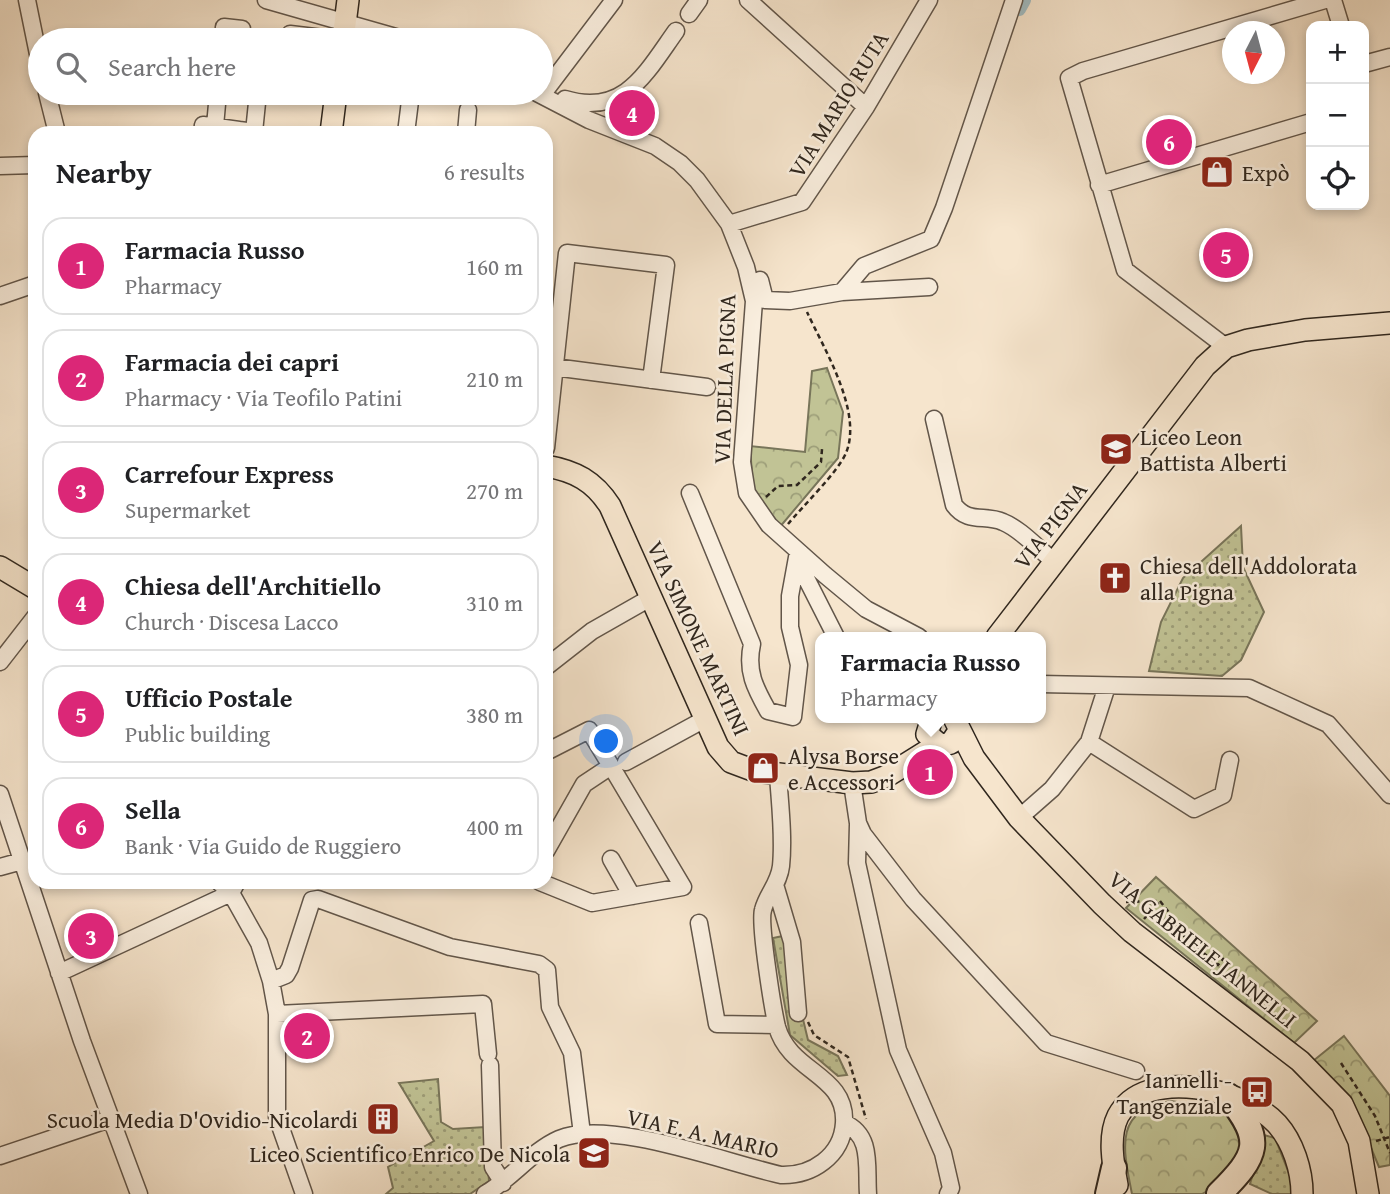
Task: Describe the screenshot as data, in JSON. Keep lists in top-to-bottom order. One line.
{"streets":{"main road":["VIA PIGNA","VIA SIMONE MARTINI","VIA GABRIELE JANNELLI"],"street":["VIA MARIO RUTA","VIA DELLA PIGNA","VIA E. A. MARIO"]},"crossings":[["VIA MARIO RUTA","VIA DELLA PIGNA"],["VIA SIMONE MARTINI","VIA GABRIELE JANNELLI"]],"places":{"shop":["Expò","Alysa Borse e Accessori"],"school or university":["Liceo Leon Battista Alberti","Liceo Scientifico Enrico De Nicola"],"church":["Chiesa dell'Addolorata alla Pigna"],"bus stop":["Iannelli - Tangenziale"],"building":["Scuola Media D'Ovidio-Nicolardi"]},"north":"bottom","page":{"map_buttons":["+","−"],"search":"Search here","pins":["4","6","5","1","3","2"],"heading":["Nearby","6 results"],"list":[{"mark":"1","name":"Farmacia Russo","note":"Pharmacy","value":"160 m"},{"mark":"2","name":"Farmacia dei capri","note":"Pharmacy · Via Teofilo Patini","value":"210 m"},{"mark":"3","name":"Carrefour Express","note":"Supermarket","value":"270 m"},{"mark":"4","name":"Chiesa dell'Architiello","note":"Church · Discesa Lacco","value":"310 m"},{"mark":"5","name":"Ufficio Postale","note":"Public building","value":"380 m"},{"mark":"6","name":"Sella","note":"Bank · Via Guido de Ruggiero","value":"400 m"}],"popup":["Farmacia Russo","Pharmacy"]}}
